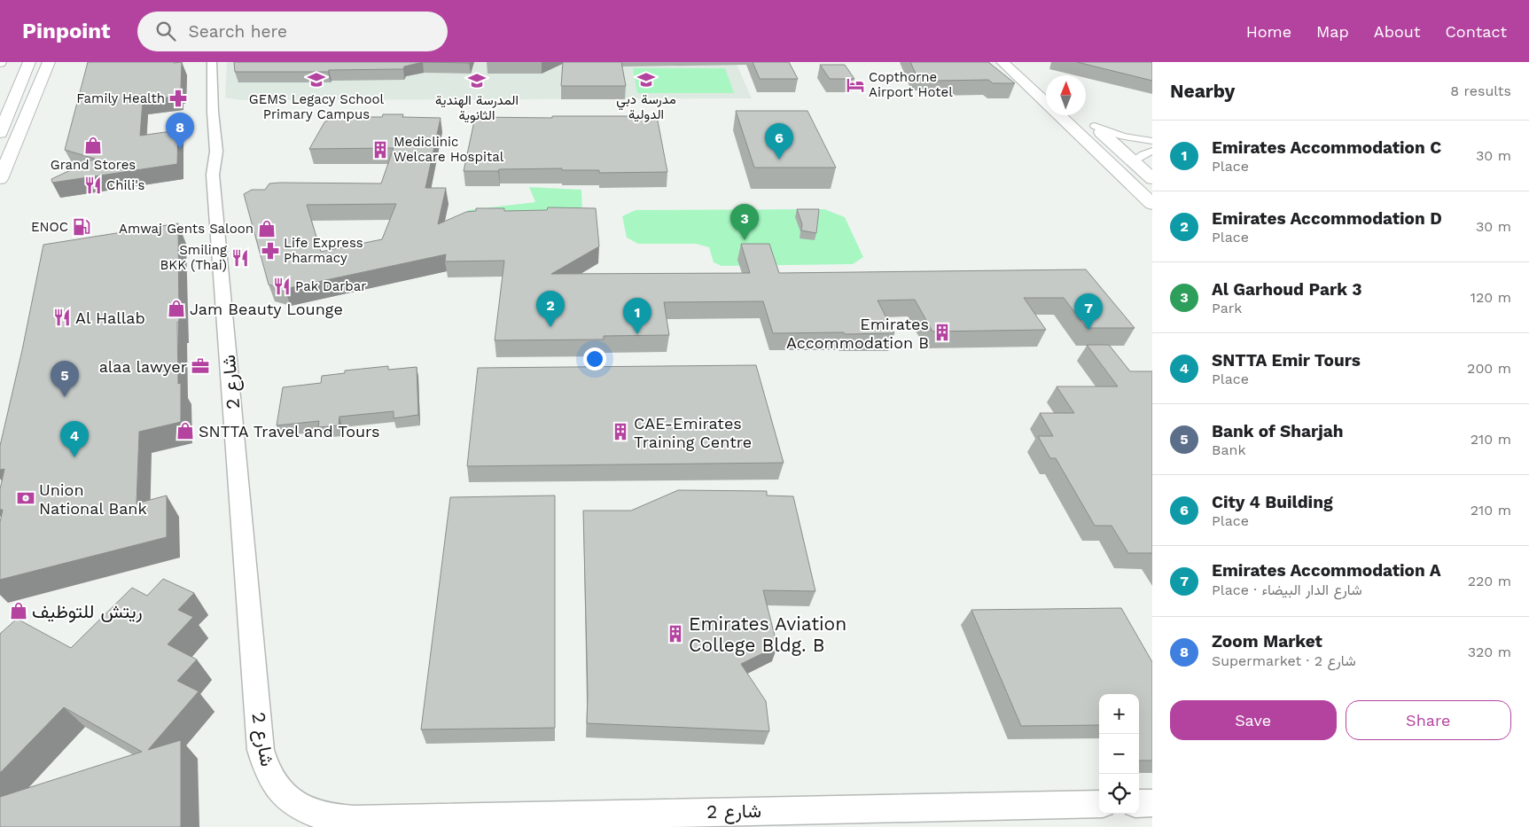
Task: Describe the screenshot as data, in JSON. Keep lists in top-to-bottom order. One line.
{"streets":{"street":["شارع 2"]},"places":{"school or university":["GEMS Legacy School Primary Campus","مدرسة دبي الدولية","المدرسة الهندية الثانوية"],"hotel":["Copthorne Airport Hotel"],"pharmacy":["Family Health","Life Express Pharmacy"],"shop":["Grand Stores","Amwaj Gents Saloon","Jam Beauty Lounge","SNTTA Travel and Tours","ريتش للتوظيف"],"building":["Mediclinic Welcare Hospital","Emirates Accommodation B","CAE-Emirates Training Centre","Emirates Aviation College Bldg. B"],"restaurant":["Chili's","Smiling BKK (Thai)","Pak Darbar","Al Hallab"],"fuel station":["ENOC"],"office":["alaa lawyer"],"bank":["Union National Bank"]},"north":"top","page":{"header":"Pinpoint","search":"Search here","nav":["Home","Map","About","Contact"],"heading":["Nearby","8 results"],"pins":["8","6","3","2","7","1","5","4"],"list":[{"mark":"1","name":"Emirates Accommodation C","note":"Place","value":"30 m"},{"mark":"2","name":"Emirates Accommodation D","note":"Place","value":"30 m"},{"mark":"3","name":"Al Garhoud Park 3","note":"Park","value":"120 m"},{"mark":"4","name":"SNTTA Emir Tours","note":"Place","value":"200 m"},{"mark":"5","name":"Bank of Sharjah","note":"Bank","value":"210 m"},{"mark":"6","name":"City 4 Building","note":"Place","value":"210 m"},{"mark":"7","name":"Emirates Accommodation A","note":"Place · شارع الدار البيضاء","value":"220 m"},{"mark":"8","name":"Zoom Market","note":"Supermarket · شارع 2","value":"320 m"}],"buttons":["Save","Share"],"map_buttons":["+","−"]}}
